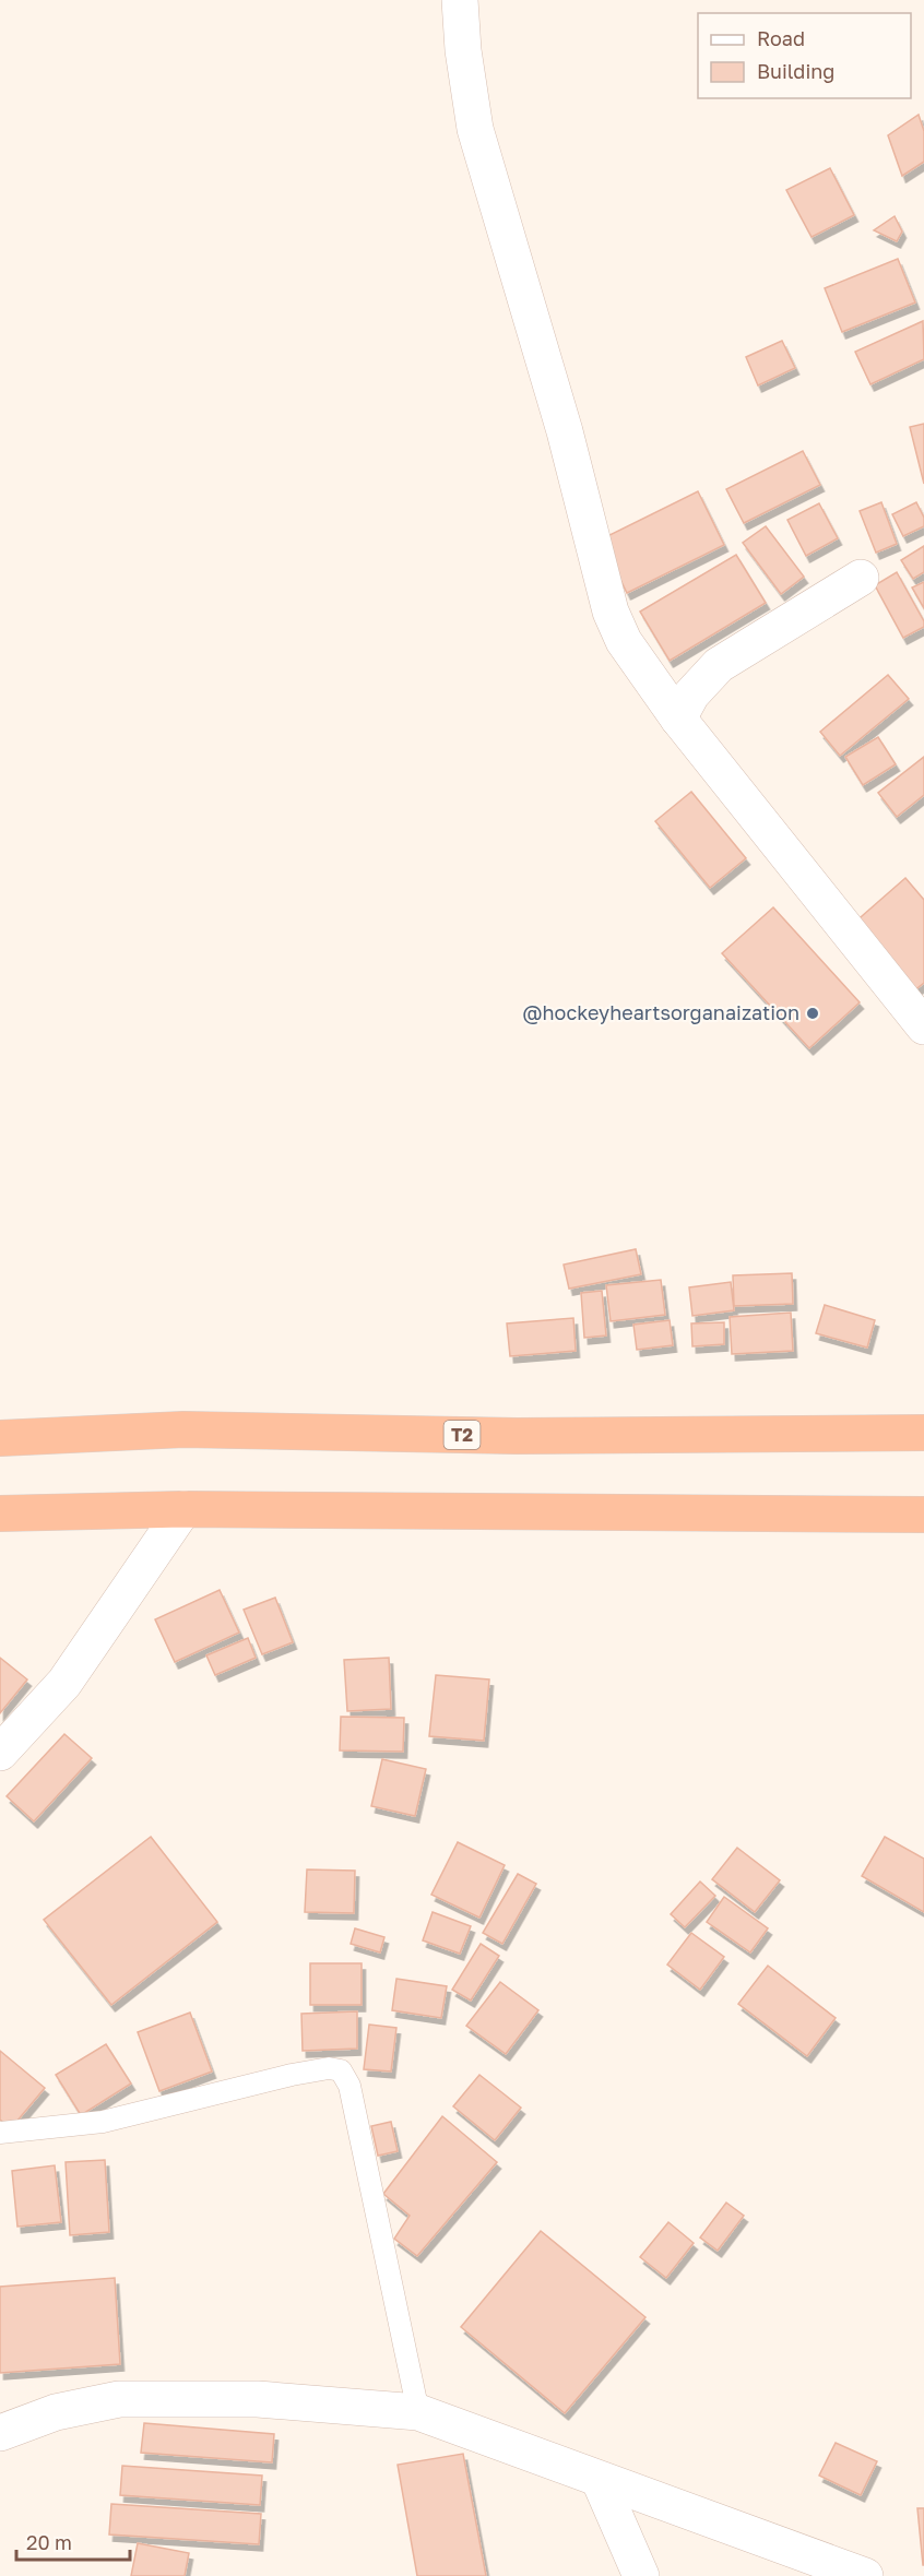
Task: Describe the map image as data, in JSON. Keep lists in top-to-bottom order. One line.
{"streets":{"highway":["T2"]},"places":["@hockeyheartsorganaization"],"legend":["Road","Building"],"scale_bar":"20 m"}
